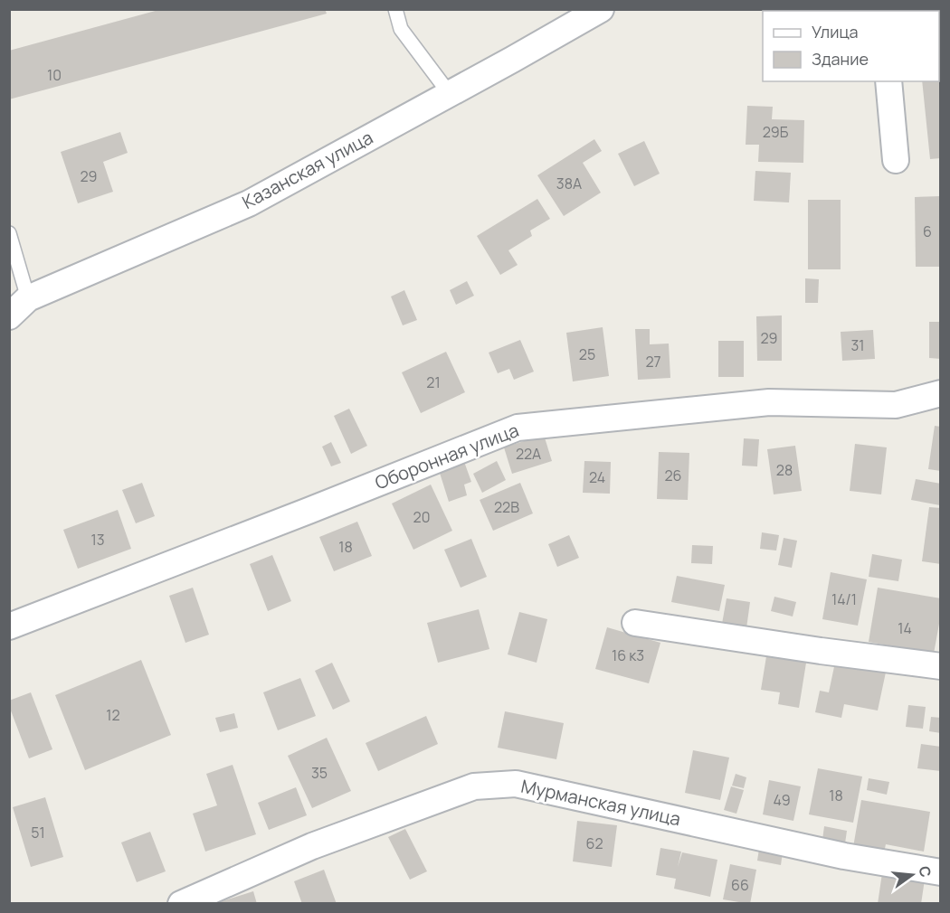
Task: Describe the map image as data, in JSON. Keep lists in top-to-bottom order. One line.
{"streets":{"street":["Казанская улица","Оборонная улица","Мурманская улица"]},"house_numbers":["10","29Б","29","38А","6","29","31","25","27","21","22А","28","26","24","22В","20","13","18","14/1","14","16 к3","12","35","18","49","51","62","66"],"legend":["Улица","Здание"],"north":"right"}
